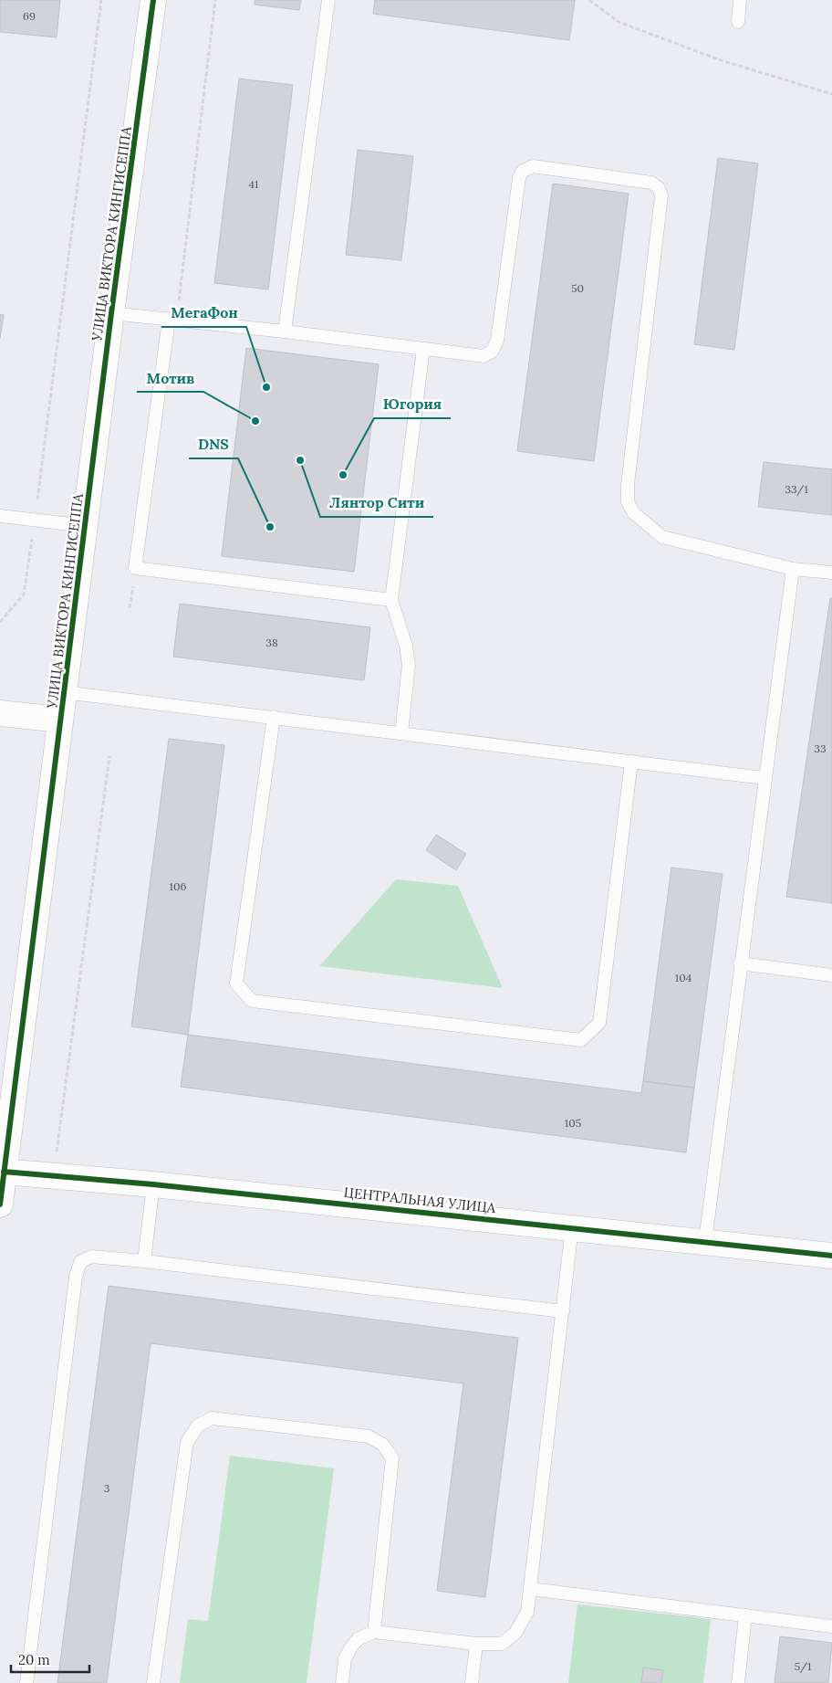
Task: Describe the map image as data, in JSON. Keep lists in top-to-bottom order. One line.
{"streets":{"street":["УЛИЦА ВИКТОРА КИНГИСЕППА","ЦЕНТРАЛЬНАЯ УЛИЦА"]},"crossings":[["УЛИЦА ВИКТОРА КИНГИСЕППА","ЦЕНТРАЛЬНАЯ УЛИЦА"]],"places":["МегаФон","Мотив","Лянтор Сити","Югория","DNS"],"house_numbers":["69","41","50","33/1","38","33","106","104","105","3","5/1"],"scale_bar":"20 m"}
